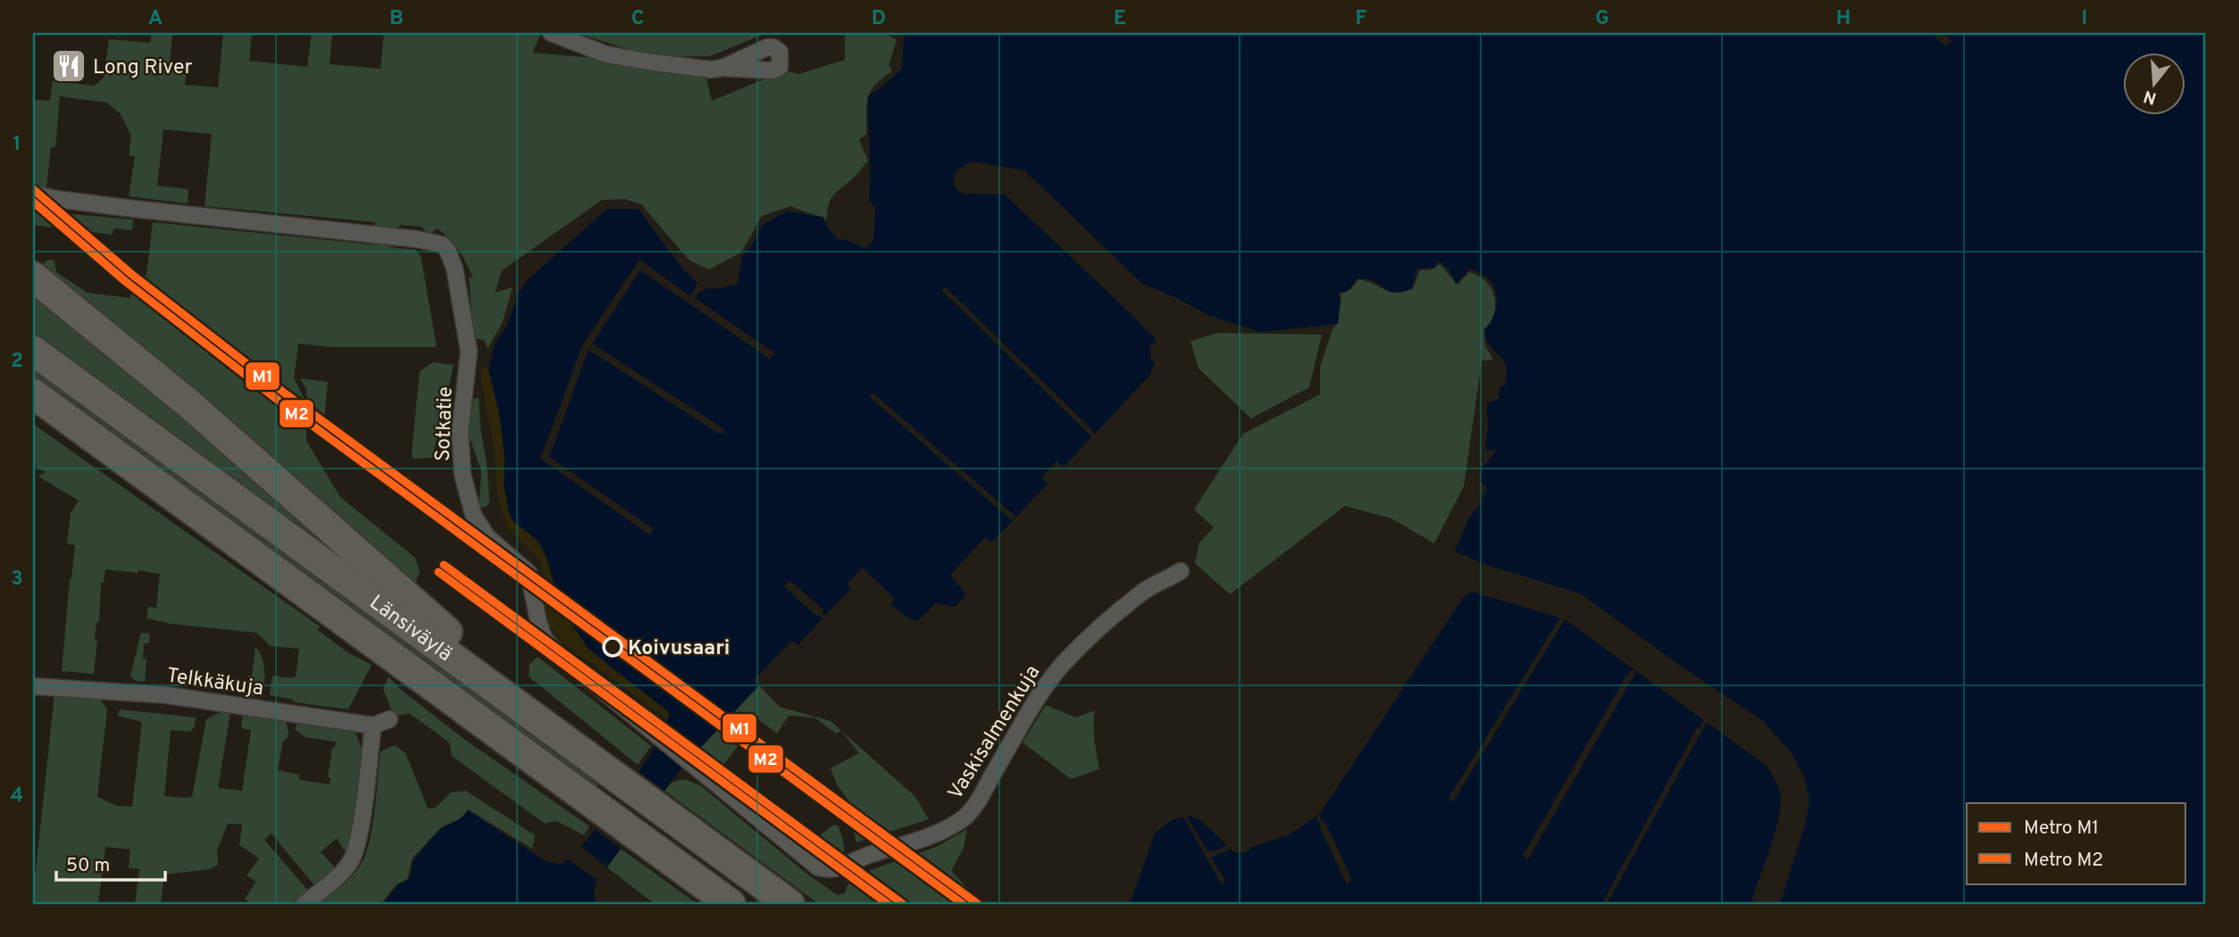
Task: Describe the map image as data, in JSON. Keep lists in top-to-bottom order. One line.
{"streets":{"highway":["Länsiväylä"],"street":["Sotkatie","Telkkäkuja","Vaskisalmenkuja"]},"crossings":[["Sotkatie","Vaskisalmenkuja"]],"places":{"restaurant":["Long River"],"other":["Koivusaari"]},"lines":["metro line M1","metro line M2"],"legend":["Metro M1","Metro M2"],"scale_bar":"50 m","north":"bottom","grid":{"columns":["A","B","C","D","E","F","G","H","I"],"rows":["1","2","3","4"]}}
